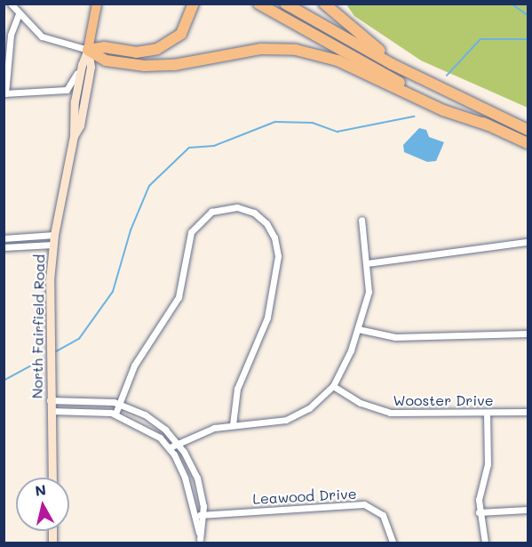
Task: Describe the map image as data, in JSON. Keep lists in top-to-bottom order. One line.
{"streets":{"main road":["North Fairfield Road"],"street":["Wooster Drive","Leawood Drive"]},"north":"top"}
